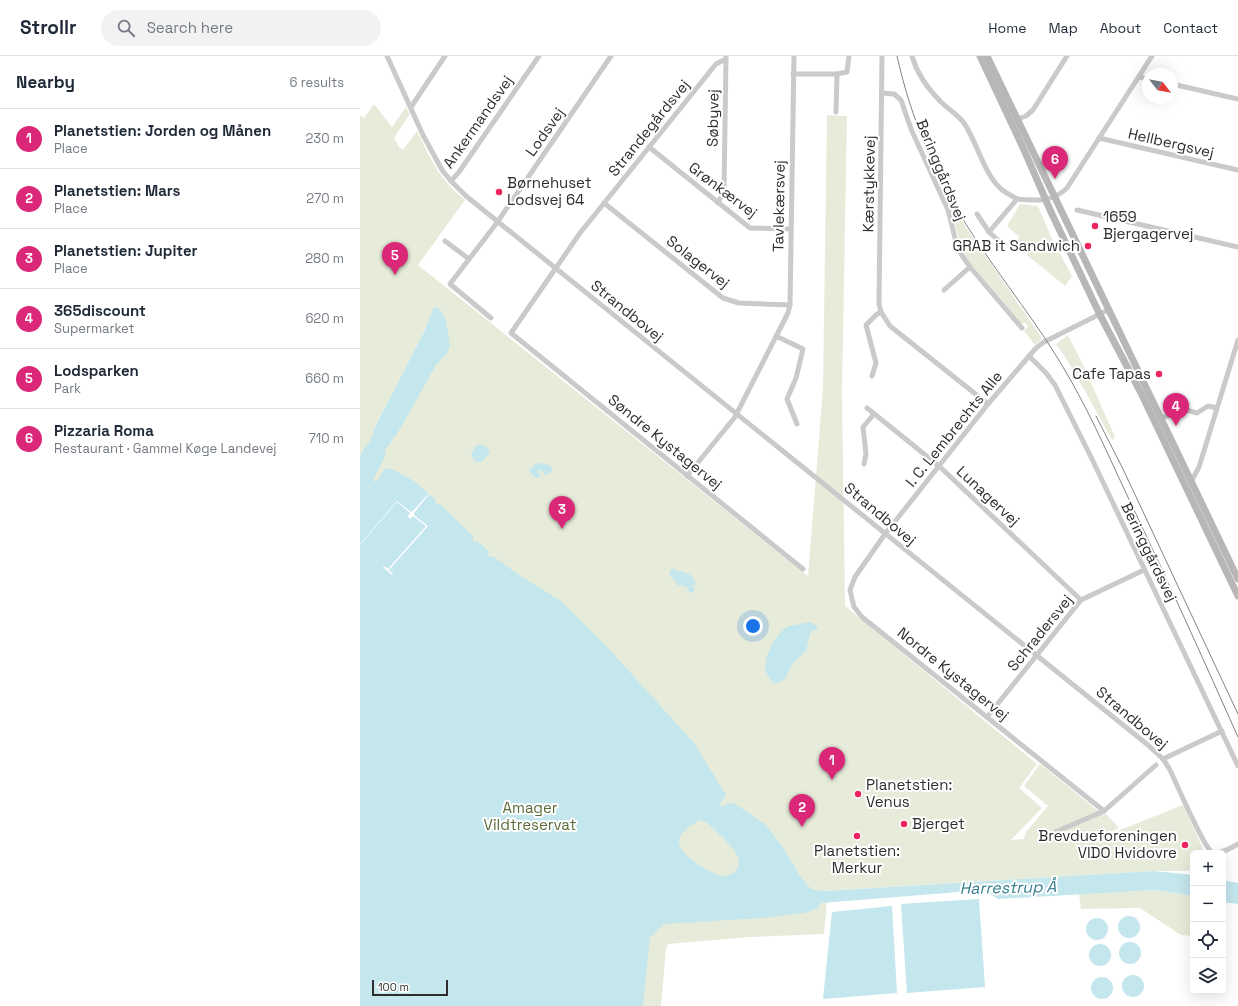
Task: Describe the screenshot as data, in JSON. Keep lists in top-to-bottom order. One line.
{"streets":{"street":["Søbyvej","Ankermandsvej","Strandegårdsvej","Lodsvej","Hellbergsvej","Beringgårdsvej","Kærstykkevej","Grønkærvej","Tavlekærsvej","Solagervej","Strandbovej","I. C. Lembrechts Alle","Søndre Kystagervej","Lunagervej","Schradersvej","Nordre Kystagervej"]},"crossings":[["Søbyvej","Strandegårdsvej"],["Søbyvej","Grønkærvej"],["Ankermandsvej","Strandbovej"],["Strandegårdsvej","Grønkærvej"],["Strandegårdsvej","Solagervej"],["Strandegårdsvej","Strandbovej"],["Strandegårdsvej","Søndre Kystagervej"],["Lodsvej","Strandbovej"],["Beringgårdsvej","Kærstykkevej"],["Beringgårdsvej","I. C. Lembrechts Alle"],["Beringgårdsvej","Schradersvej"],["Grønkærvej","Tavlekærsvej"],["Tavlekærsvej","Solagervej"],["Tavlekærsvej","Strandbovej"],["Tavlekærsvej","Søndre Kystagervej"],["Strandbovej","I. C. Lembrechts Alle"],["Strandbovej","Schradersvej"],["Strandbovej","Nordre Kystagervej"],["I. C. Lembrechts Alle","Lunagervej"],["I. C. Lembrechts Alle","Nordre Kystagervej"],["Lunagervej","Schradersvej"],["Schradersvej","Nordre Kystagervej"]],"water":["Harrestrup Å"],"parks":["Amager Vildtreservat"],"places":["Børnehuset Lodsvej 64","1659 Bjergagervej","GRAB it Sandwich","Cafe Tapas","Planetstien: Venus","Bjerget","Planetstien: Merkur","Brevdueforeningen VIDO Hvidovre"],"scale_bar":"100 m","north":"bottom right","page":{"header":"Strollr","search":"Search here","nav":["Home","Map","About","Contact"],"heading":["Nearby","6 results"],"list":[{"mark":"1","name":"Planetstien: Jorden og Månen","note":"Place","value":"230 m"},{"mark":"2","name":"Planetstien: Mars","note":"Place","value":"270 m"},{"mark":"3","name":"Planetstien: Jupiter","note":"Place","value":"280 m"},{"mark":"4","name":"365discount","note":"Supermarket","value":"620 m"},{"mark":"5","name":"Lodsparken","note":"Park","value":"660 m"},{"mark":"6","name":"Pizzaria Roma","note":"Restaurant · Gammel Køge Landevej","value":"710 m"}],"pins":["6","5","4","3","1","2"],"map_buttons":["+","−"],"scale":"100 m"}}
